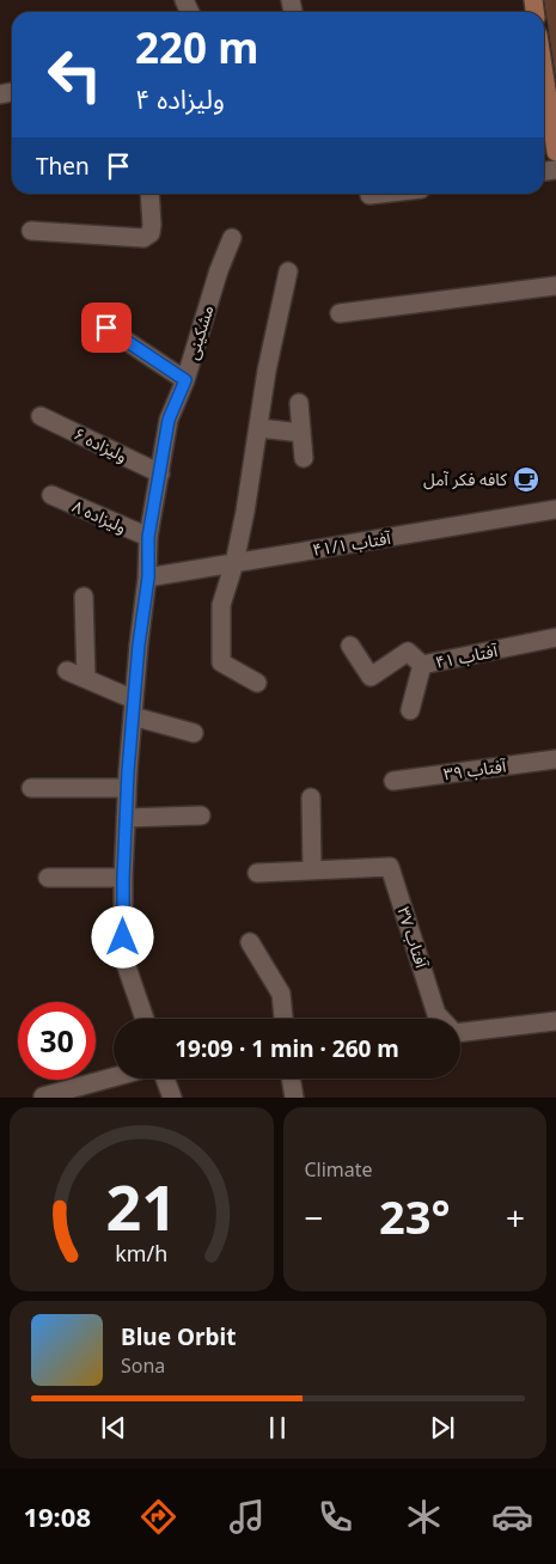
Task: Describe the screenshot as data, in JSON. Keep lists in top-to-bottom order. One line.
{"streets":{"street":["مشکینی","ولیزاده ۶","ولیزاده ۸","آفتاب ۴١/١","آفتاب ۴۱","آفتاب ۳۹","آفتاب ۳۷"]},"crossings":[["مشکینی","ولیزاده ۶"],["مشکینی","ولیزاده ۸"],["مشکینی","آفتاب ۴١/١"]],"places":{"cafe":["کافه فکر آمل"]},"page":{"turn":["220 m","ولیزاده ۴"],"then":"Then","limit":"30","trip":"19:09 · 1 min · 260 m","tile":"Climate","heat":["−","23°","+"],"song":["Blue Orbit","Sona"],"tabs":"19:08","gauge":["21","km/h"]}}
